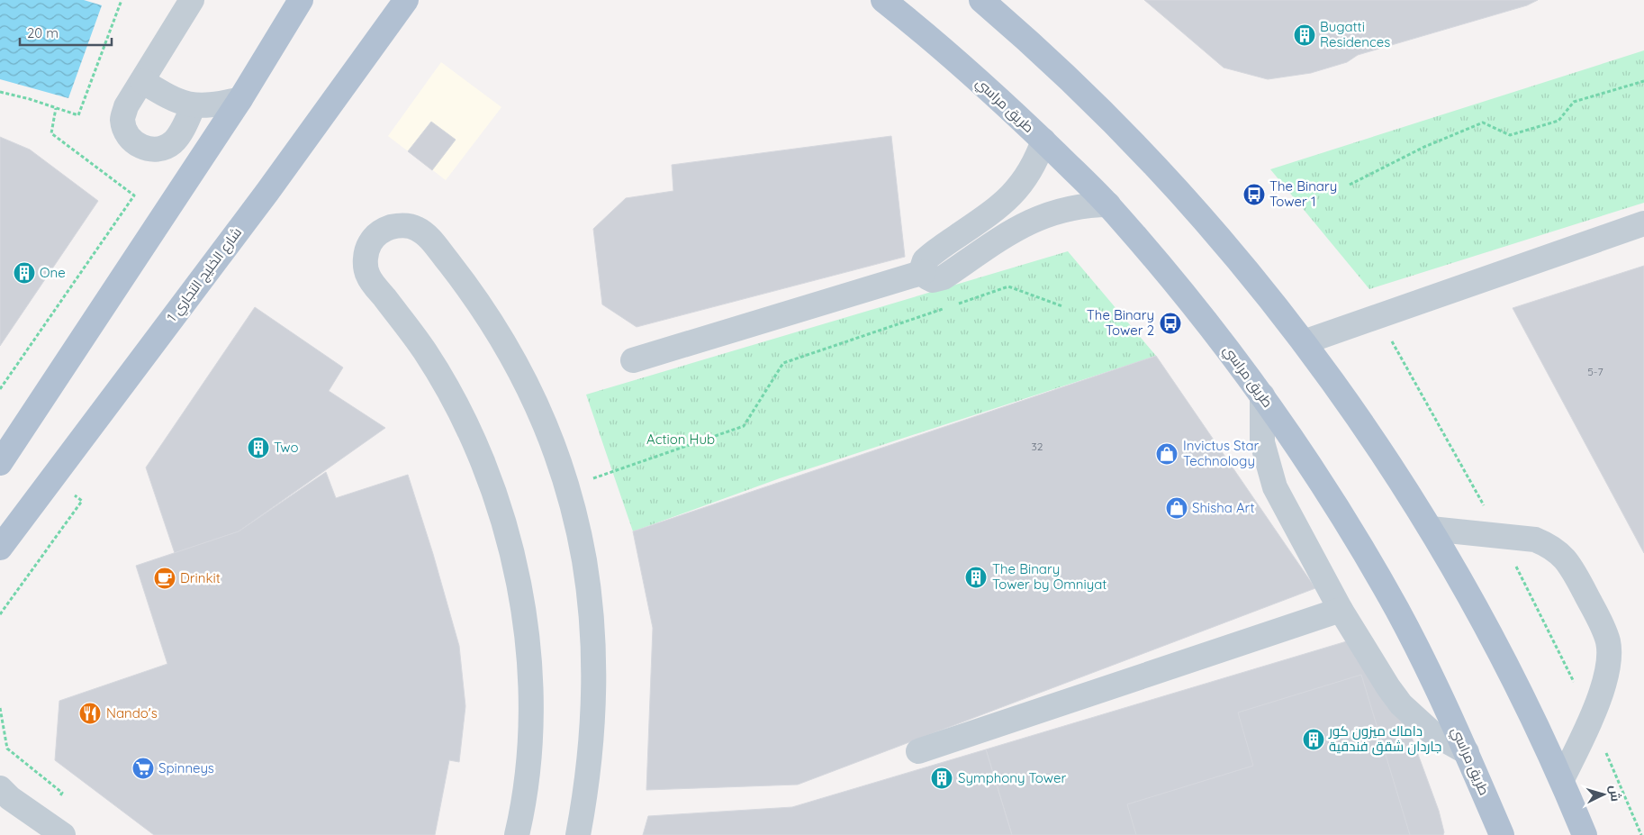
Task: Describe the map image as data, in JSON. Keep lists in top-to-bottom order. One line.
{"streets":{"main road":["طريق مراسي","شارع الخليج التجاري 1"]},"parks":["Action Hub"],"places":{"building":["Bugatti Residences","One","Two","The Binary Tower by Omniyat","داماك ميزون كور جاردان شقق فندقية","Symphony Tower"],"bus stop":["The Binary Tower 1","The Binary Tower 2"],"shop":["Invictus Star Technology","Shisha Art"],"cafe":["Drinkit"],"restaurant":["Nando's"],"supermarket":["Spinneys"]},"house_numbers":["5-7","32"],"scale_bar":"20 m","north":"right"}
